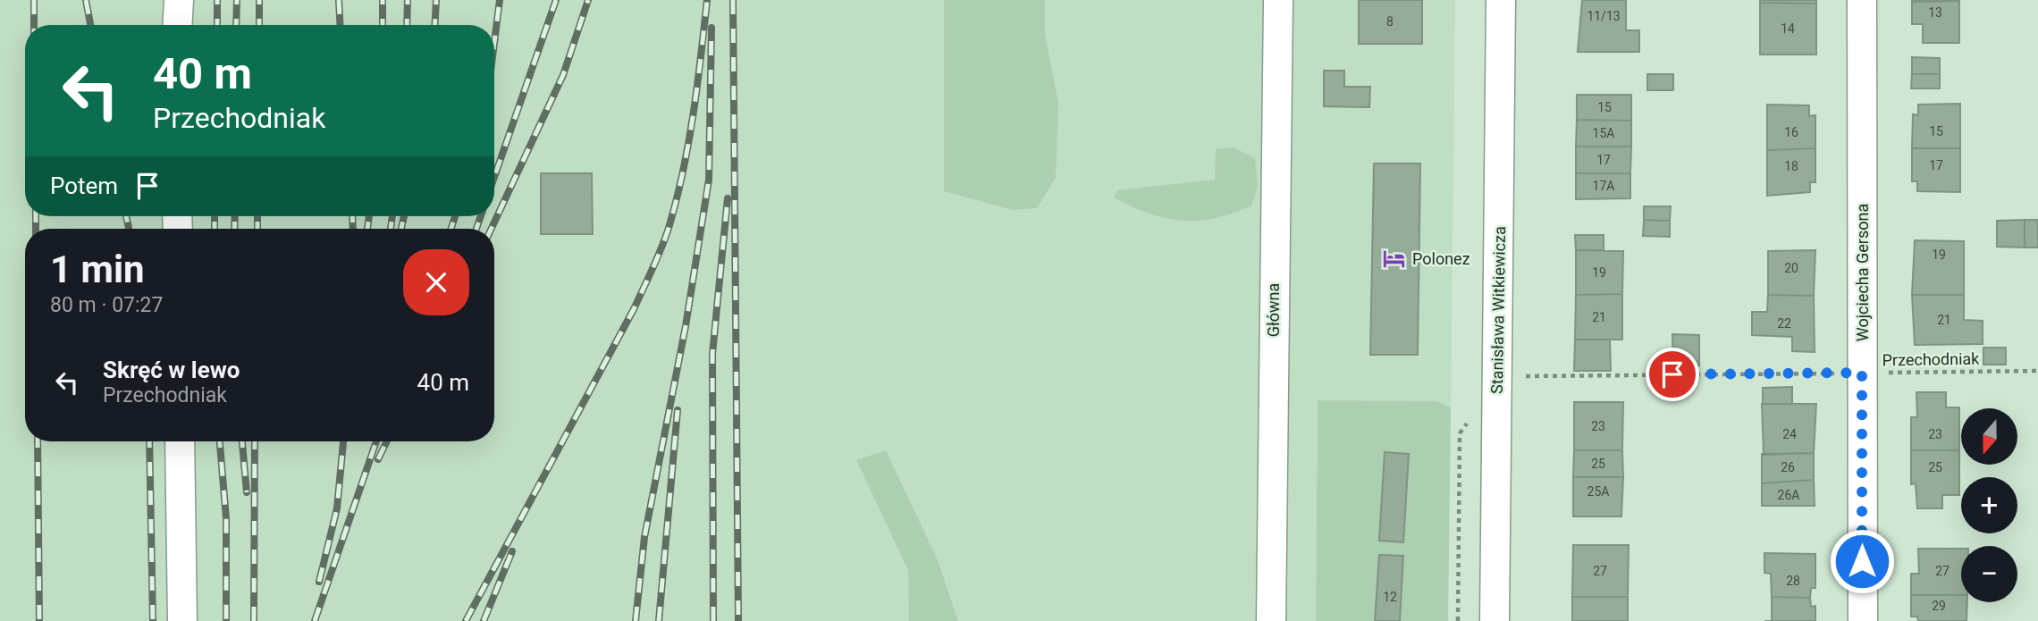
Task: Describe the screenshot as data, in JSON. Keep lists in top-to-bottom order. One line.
{"streets":{"street":["Wojciecha Gersona","Główna","Stanisława Witkiewicza"],"path":["Przechodniak"]},"crossings":[["Wojciecha Gersona","Przechodniak"]],"places":{"hotel":["Polonez"]},"house_numbers":["13","11/13","8","14","15","15","16","15A","17","17","18","17A","19","20","19","21","21","22","23","24","23","25","26","25","25A","26A","27","27","28","12","29"],"north":"bottom","page":{"turn":["40 m","Przechodniak"],"then":"Potem","heading":["1 min","80 m · 07:27"],"list":[{"name":"Skręć w lewo","note":"Przechodniak","value":"40 m"}],"map_buttons":["+","−"]}}
